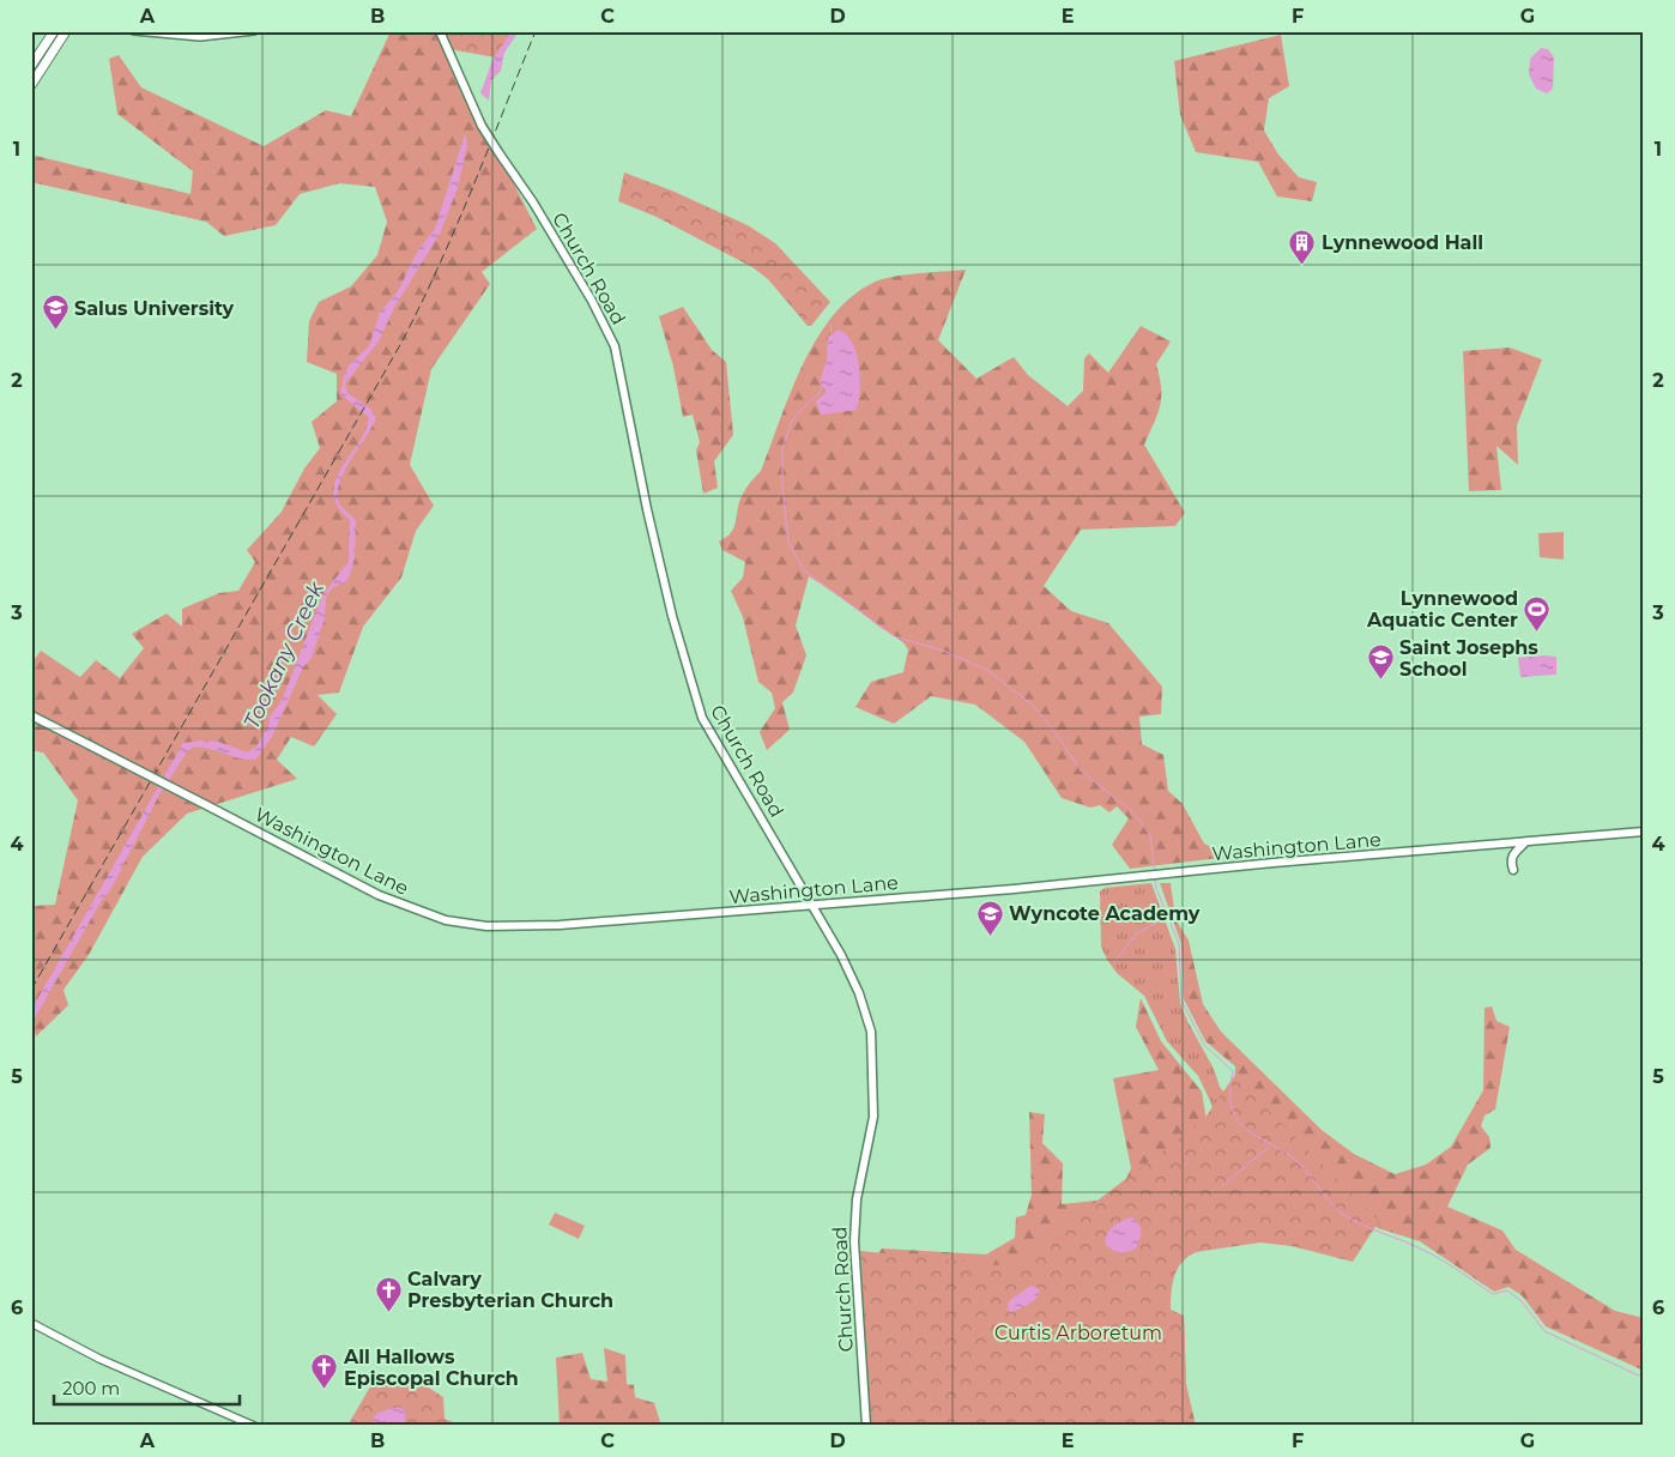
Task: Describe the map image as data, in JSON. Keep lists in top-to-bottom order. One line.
{"streets":{"main road":["Church Road","Washington Lane"]},"crossings":[["Church Road","Washington Lane"]],"water":["Tookany Creek"],"parks":["Curtis Arboretum"],"places":{"building":["Lynnewood Hall"],"school or university":["Salus University","Saint Josephs School","Wyncote Academy"],"sports":["Lynnewood Aquatic Center"],"church":["Calvary Presbyterian Church","All Hallows Episcopal Church"]},"scale_bar":"200 m","grid":{"columns":["A","B","C","D","E","F","G"],"rows":["1","2","3","4","5","6"]}}
